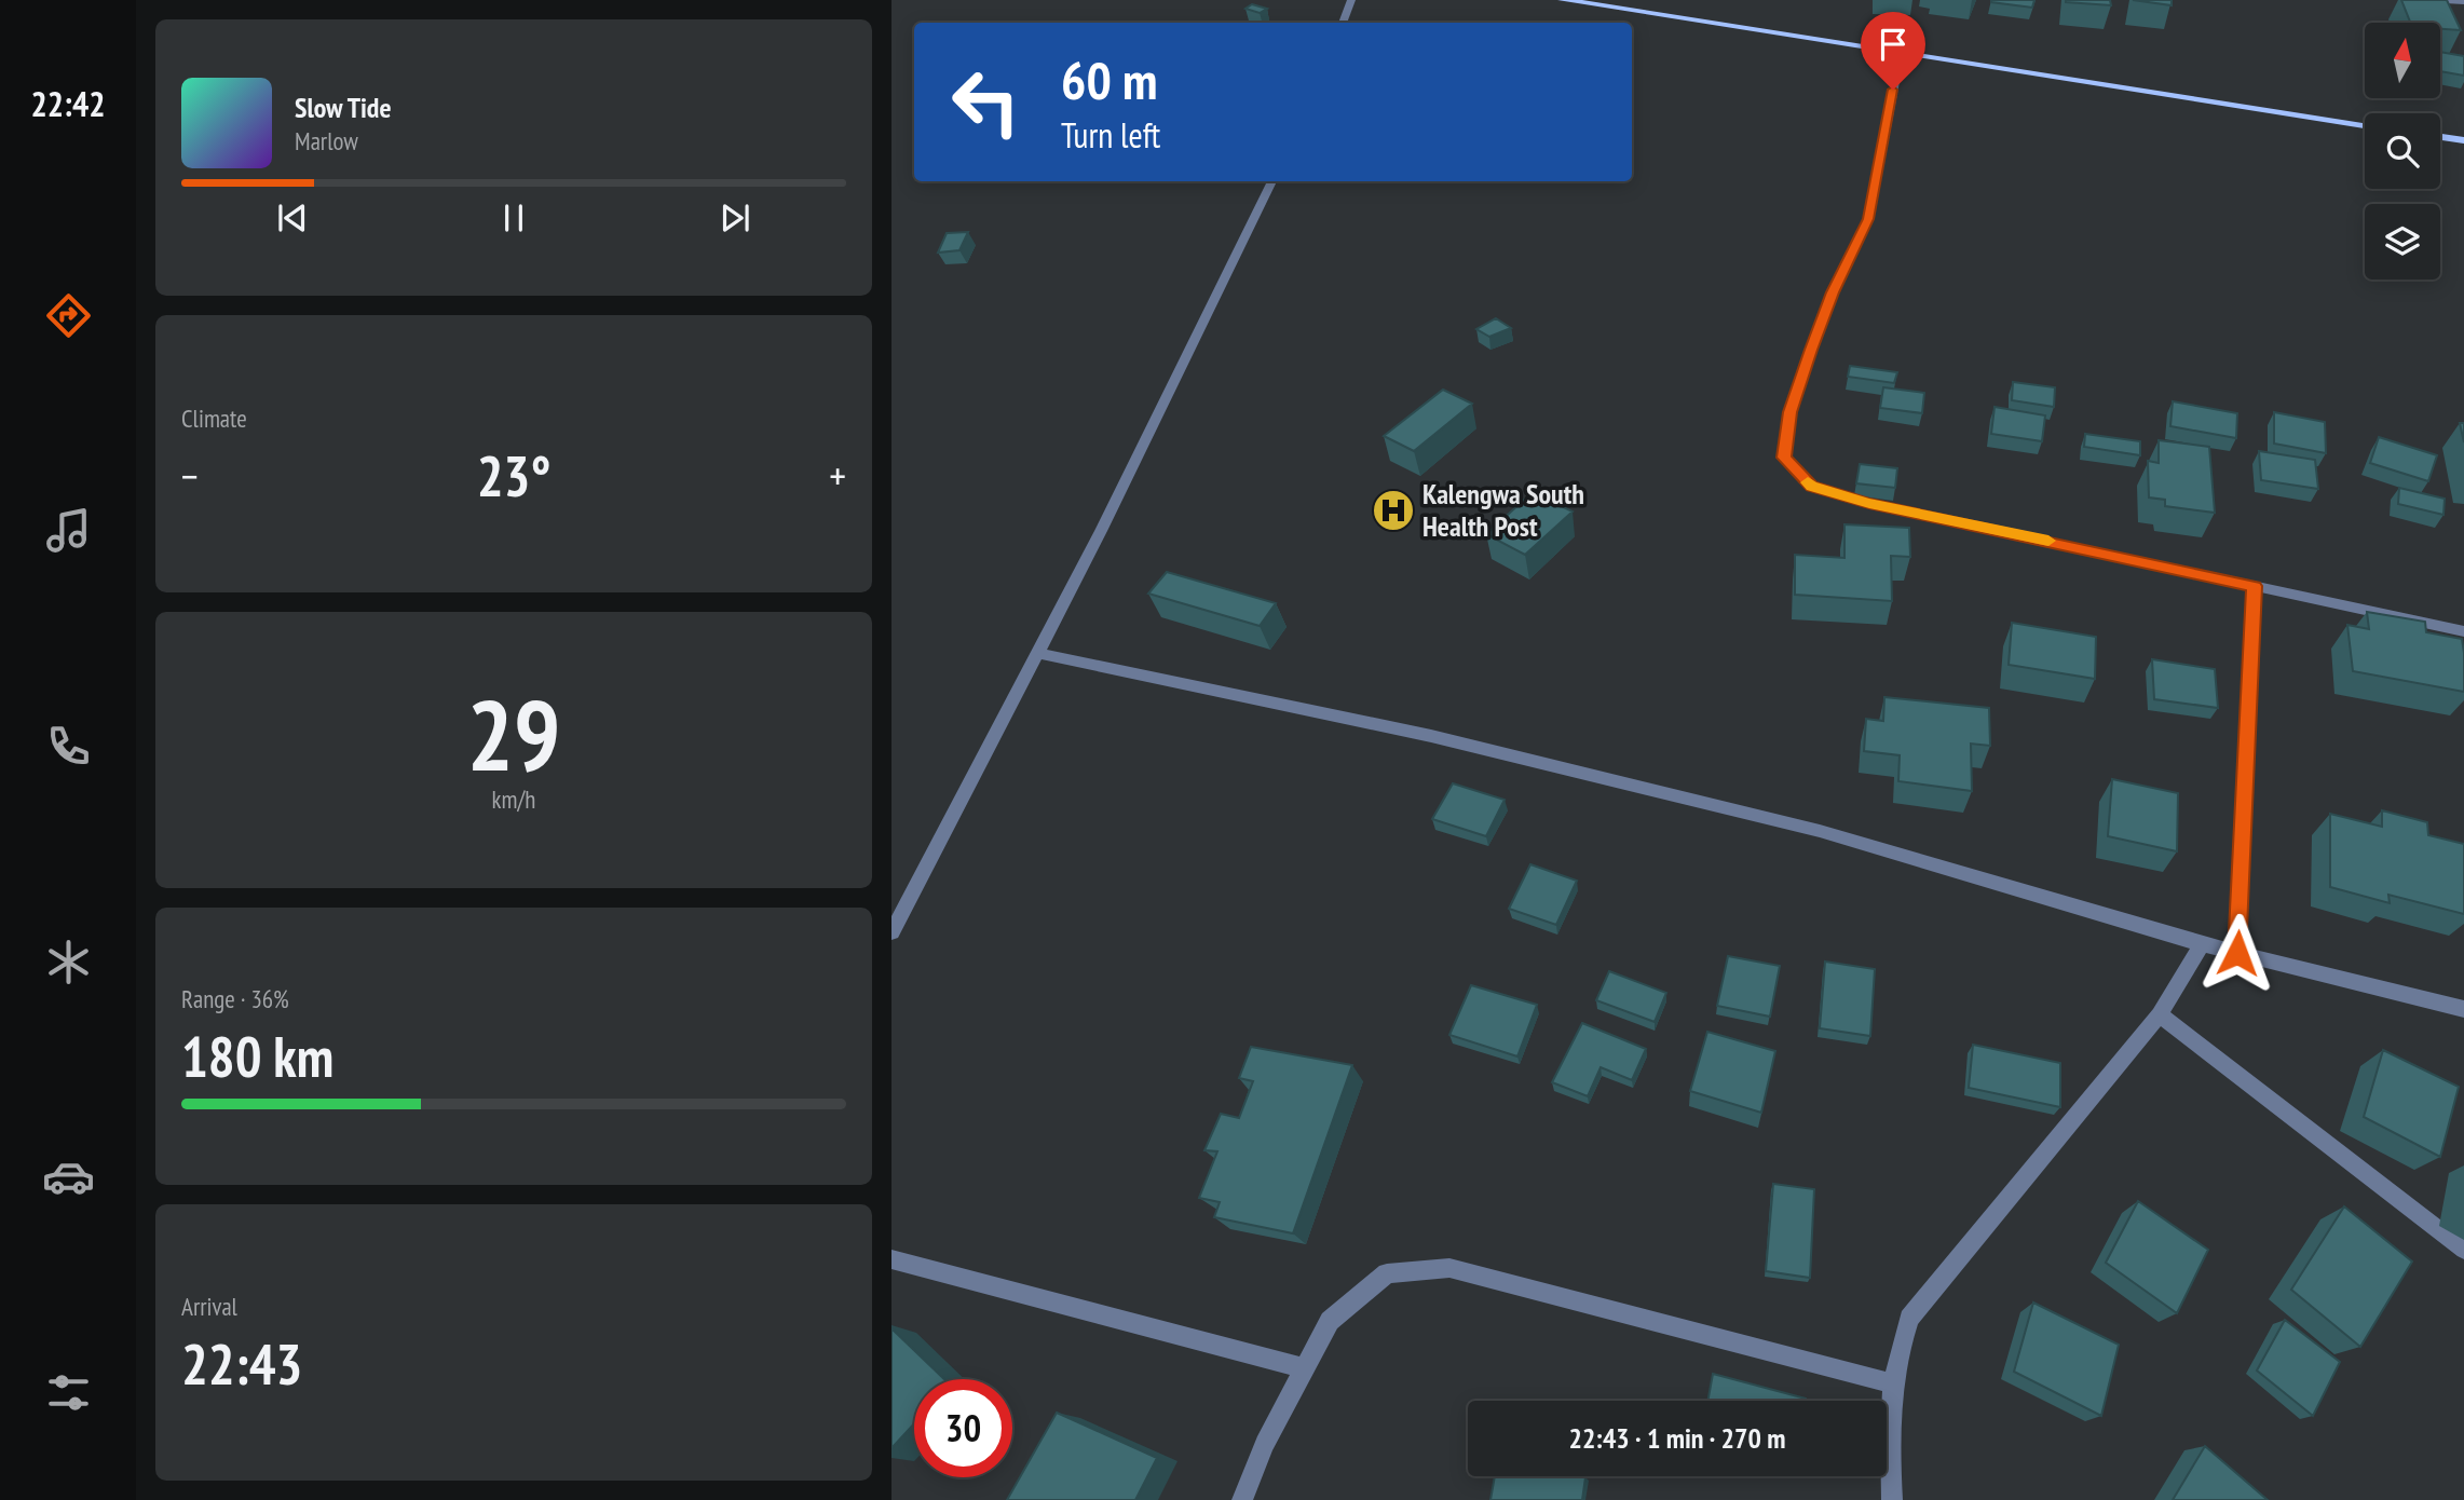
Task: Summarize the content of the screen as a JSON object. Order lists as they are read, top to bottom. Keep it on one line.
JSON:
{"places":{"hospital":["Kalengwa South Health Post"]},"north":"top","page":{"tabs":"22:42","turn":["60 m","Turn left"],"song":["Slow Tide","Marlow"],"tile":["Climate",["29","km/h"],["Range · 36%","180 km"],["Arrival","22:43"]],"heat":["−","23°","+"],"limit":"30","trip":"22:43 · 1 min · 270 m"}}
